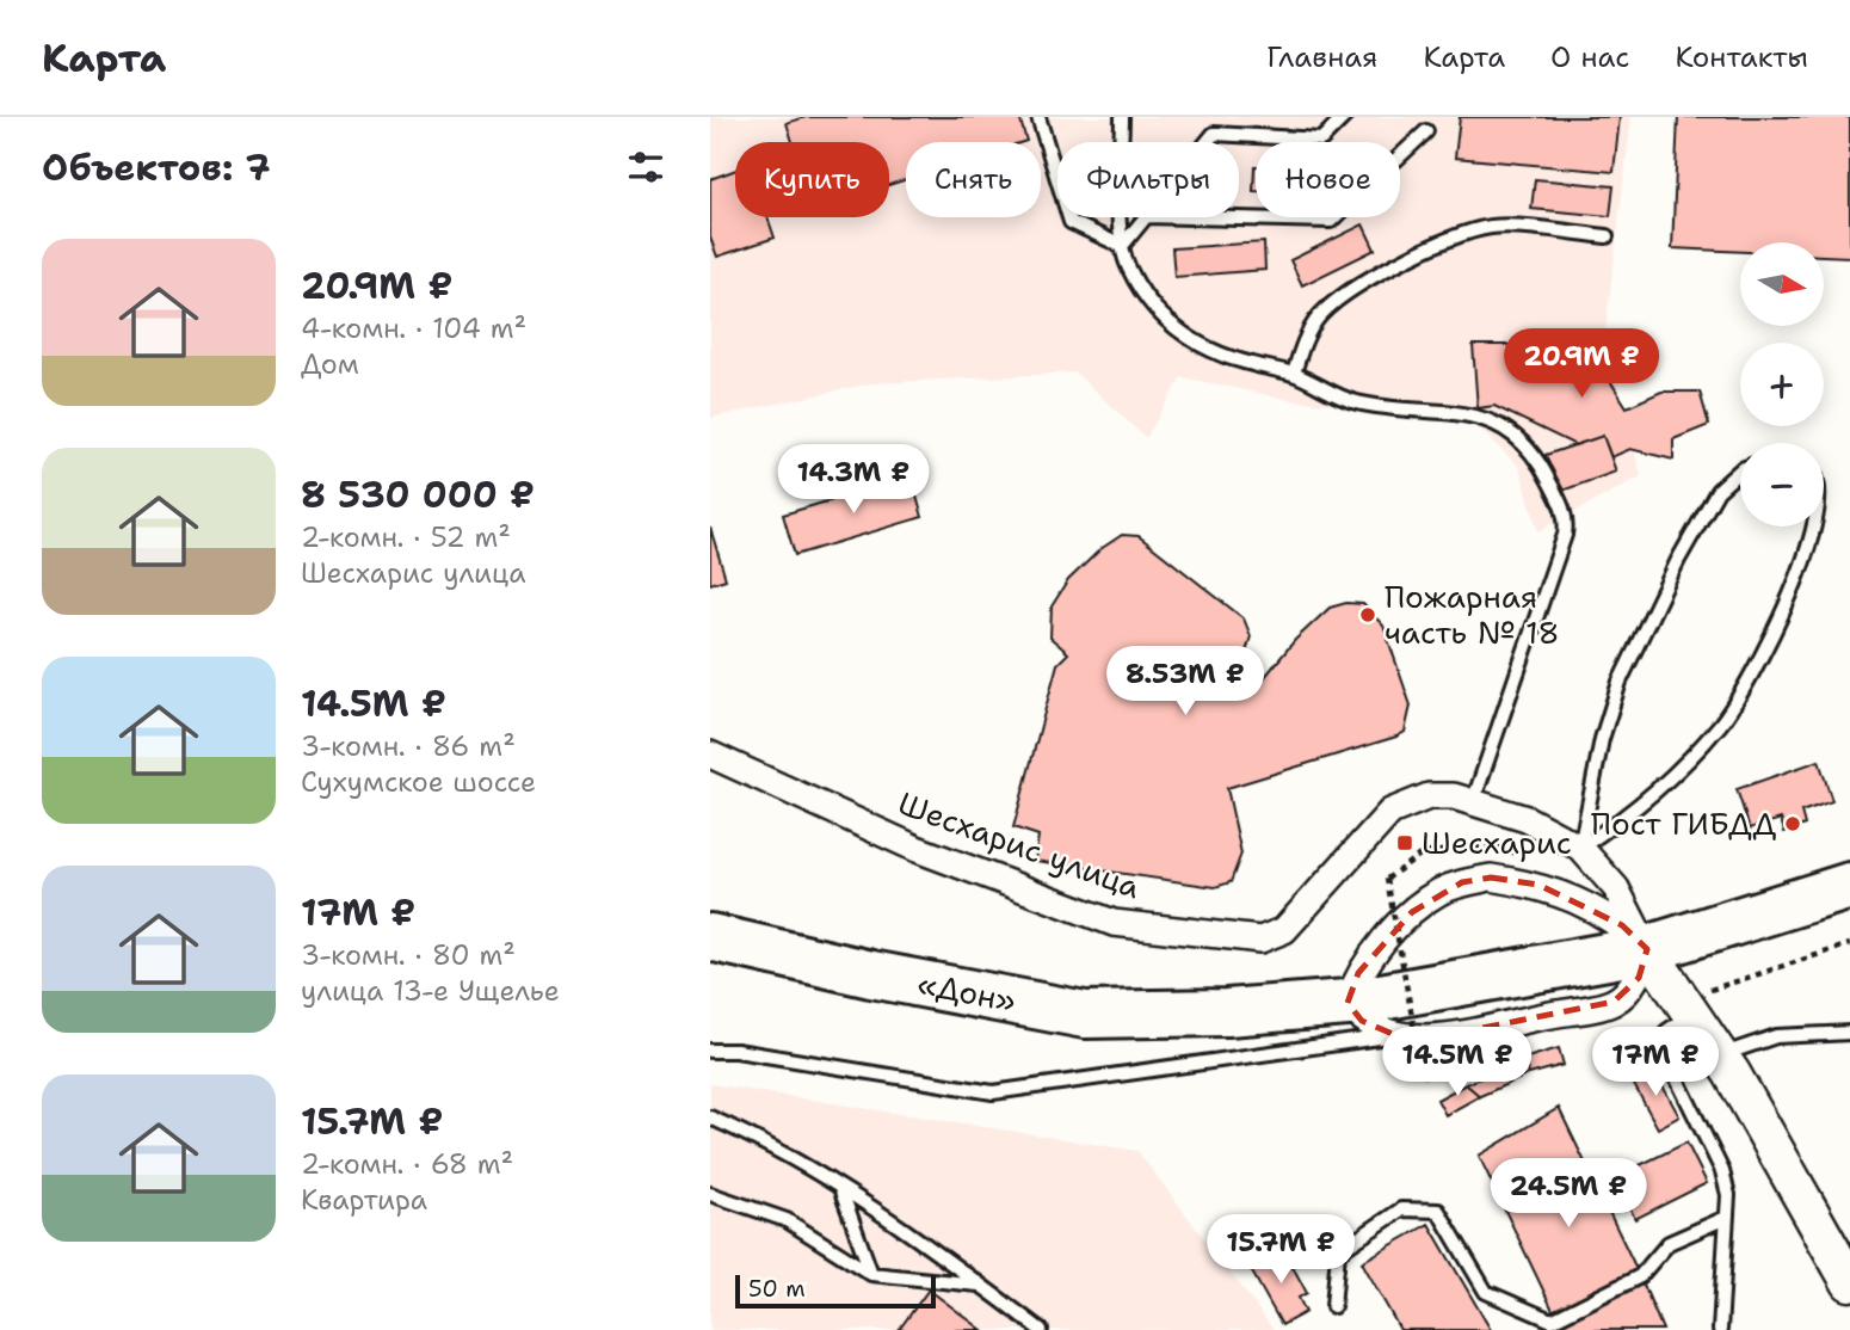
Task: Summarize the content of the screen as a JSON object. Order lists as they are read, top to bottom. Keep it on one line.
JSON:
{"streets":{"highway":["«Дон»"],"street":["Шесхарис улица"]},"crossings":[["Шесхарис улица","«Дон»"]],"places":{"other":["Пожарная часть № 18","Пост ГИБДД"],"transit":["Шесхарис"]},"scale_bar":"50 m","north":"right","page":{"header":"Карта","nav":["Главная","Карта","О нас","Контакты"],"heading":"Объектов: 7","chip":["Купить","Снять","Фильтры","Новое"],"list":[{"name":"20.9M ₽","note":"4-комн. · 104 m² · Дом"},{"name":"8 530 000 ₽","note":"2-комн. · 52 m² · Шесхарис улица"},{"name":"14.5M ₽","note":"3-комн. · 86 m² · Сухумское шоссе"},{"name":"17M ₽","note":"3-комн. · 80 m² · улица 13-е Ущелье"},{"name":"15.7M ₽","note":"2-комн. · 68 m² · Квартира"}],"map_buttons":["+","−"],"price":["20.9M ₽","14.3M ₽","8.53M ₽","14.5M ₽","17M ₽","24.5M ₽","15.7M ₽"],"scale":"50 m"}}
